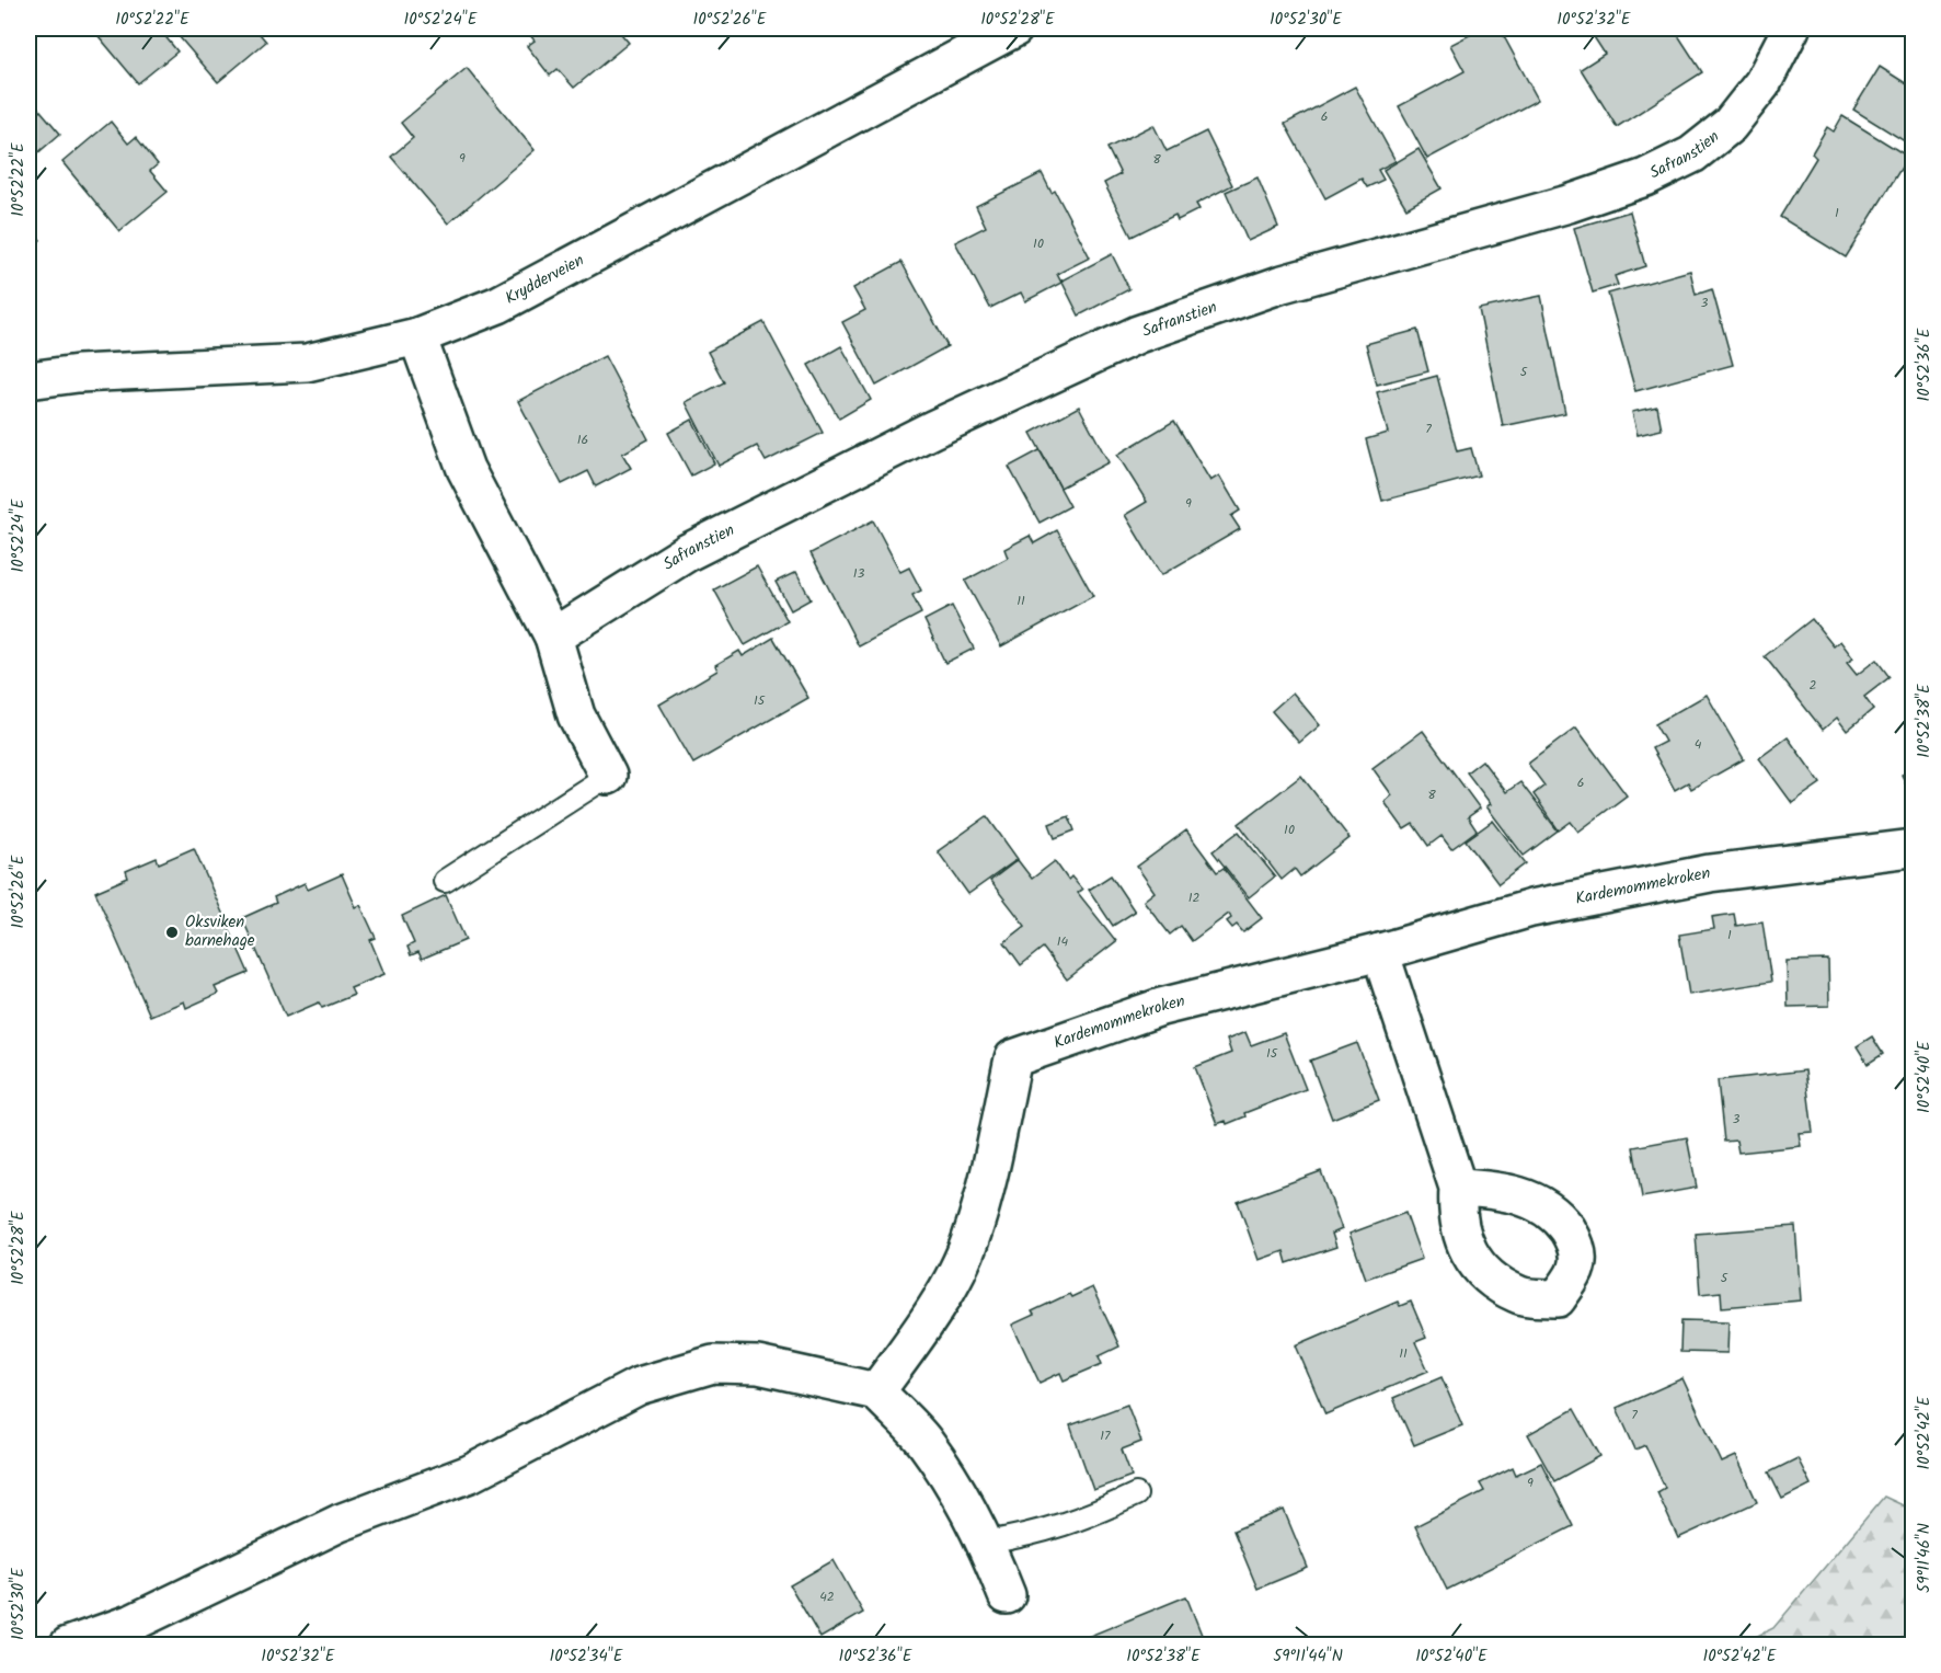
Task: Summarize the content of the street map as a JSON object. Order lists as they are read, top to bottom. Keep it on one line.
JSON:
{"streets":{"street":["Safranstien","Krydderveien","Kardemommekroken"]},"places":["Oksviken barnehage"],"house_numbers":["6","9","8","1","10","3","5","7","16","9","13","11","2","15","4","6","8","10","12","1","14","15","3","5","11","7","17","9","42"],"coordinates":["10°52'22\"E","10°52'24\"E","10°52'26\"E","10°52'28\"E","10°52'30\"E","10°52'32\"E","10°52'36\"E","10°52'38\"E","10°52'40\"E","10°52'42\"E","59°11'46\"N","10°52'34\"E","59°11'44\"N"]}
